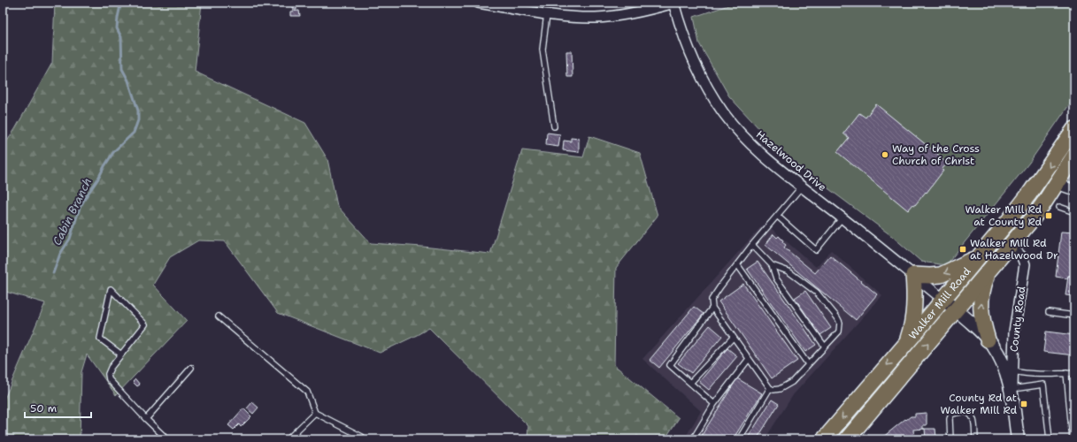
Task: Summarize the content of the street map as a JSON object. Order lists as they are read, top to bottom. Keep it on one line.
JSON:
{"streets":{"main road":["Walker Mill Road"],"street":["Hazelwood Drive","County Road"]},"crossings":[["Hazelwood Drive","Walker Mill Road"],["Hazelwood Drive","County Road"],["Walker Mill Road","County Road"]],"water":["Cabin Branch"],"places":{"other":["Way of the Cross Church of Christ"],"transit":["Walker Mill Rd at County Rd","Walker Mill Rd at Hazelwood Dr","County Rd at Walker Mill Rd"]},"scale_bar":"50 m"}
